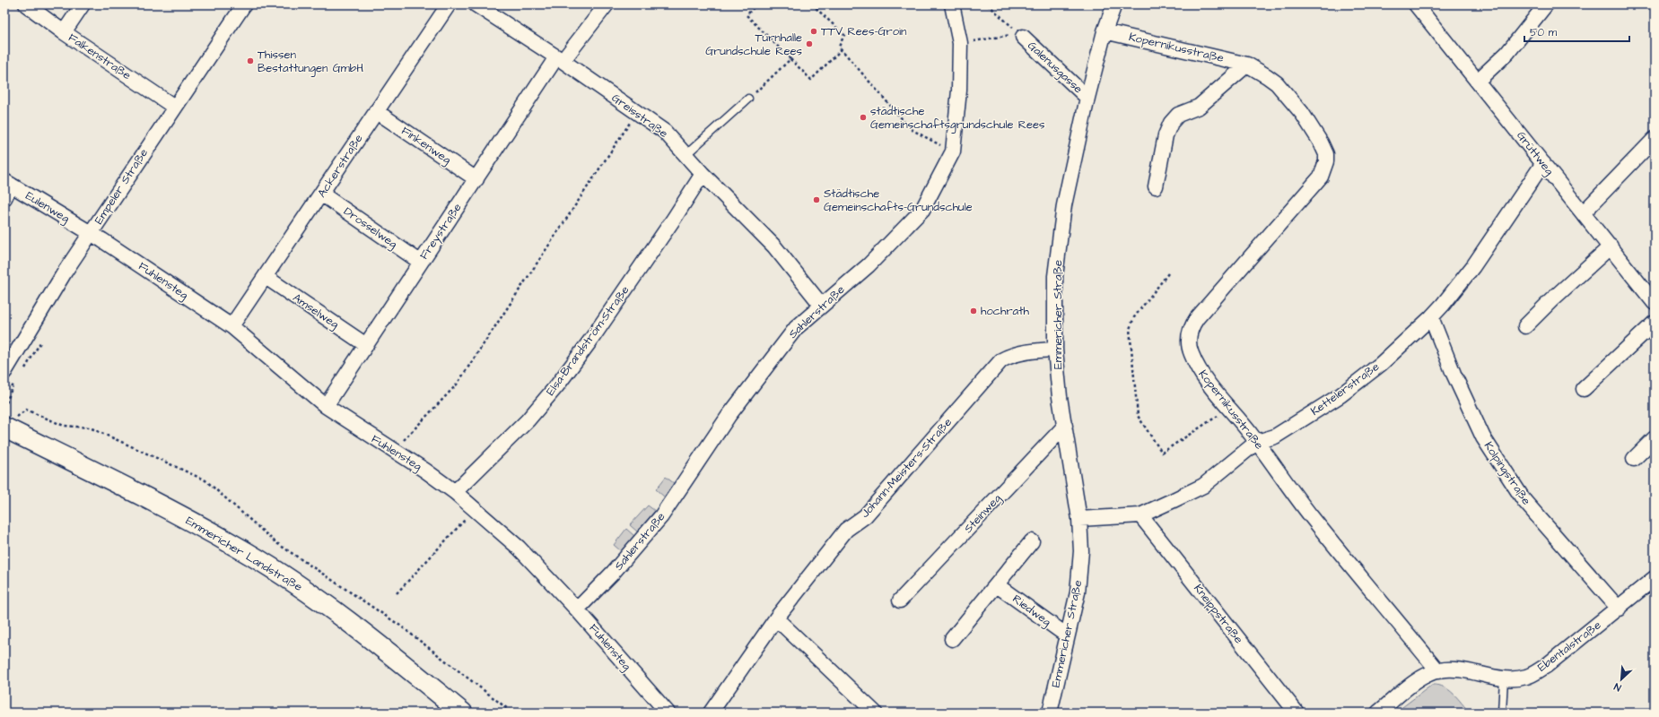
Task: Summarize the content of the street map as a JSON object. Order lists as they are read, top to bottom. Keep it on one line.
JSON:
{"streets":{"main road":["Emmericher Landstraße"],"street":["Kopernikusstraße","Falkenstraße","Galenusgasse","Greisstraße","Finkenweg","Grüttweg","Ackerstraße","Empeler Straße","Eulenweg","Drosselweg","Freystraße","Fuhlensteg","Amselweg","Sahlerstraße","Emmericher Straße","Elsa-Brandström-Straße","Kettelerstraße","Johann-Meisters-Straße","Kolpingstraße","Steinweg","Riedweg","Kneippstraße","Ebentalstraße"]},"crossings":[["Kopernikusstraße","Emmericher Straße"],["Kopernikusstraße","Kettelerstraße"],["Kopernikusstraße","Ebentalstraße"],["Falkenstraße","Empeler Straße"],["Galenusgasse","Emmericher Straße"],["Greisstraße","Freystraße"],["Greisstraße","Sahlerstraße"],["Greisstraße","Elsa-Brandström-Straße"],["Finkenweg","Ackerstraße"],["Finkenweg","Freystraße"],["Grüttweg","Kettelerstraße"],["Ackerstraße","Drosselweg"],["Ackerstraße","Fuhlensteg"],["Ackerstraße","Amselweg"],["Empeler Straße","Eulenweg"],["Empeler Straße","Fuhlensteg"],["Eulenweg","Fuhlensteg"],["Drosselweg","Freystraße"],["Freystraße","Fuhlensteg"],["Freystraße","Amselweg"],["Fuhlensteg","Sahlerstraße"],["Fuhlensteg","Elsa-Brandström-Straße"],["Emmericher Straße","Kettelerstraße"],["Emmericher Straße","Johann-Meisters-Straße"],["Emmericher Straße","Steinweg"],["Emmericher Straße","Riedweg"],["Kettelerstraße","Kolpingstraße"],["Kettelerstraße","Kneippstraße"],["Kolpingstraße","Ebentalstraße"]],"places":["TTV Rees-Groin","Turnhalle Grundschule Rees","Thissen Bestattungen GmbH","städtische Gemeinschaftsgrundschule Rees","Städtische Gemeinschafts-Grundschule","hochrath"],"scale_bar":"50 m","north":"bottom left"}
